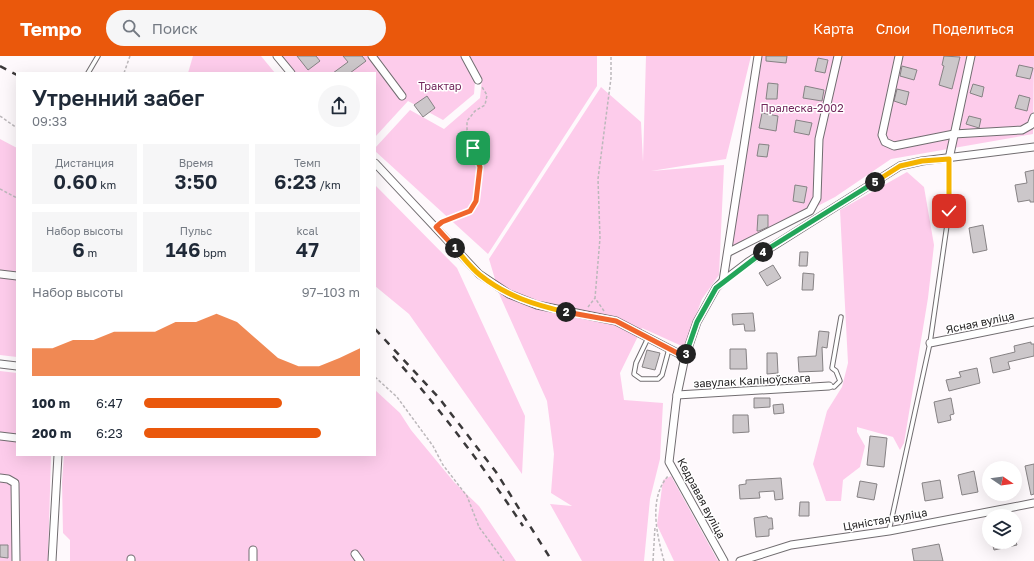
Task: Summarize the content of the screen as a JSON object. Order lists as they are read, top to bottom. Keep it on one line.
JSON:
{"streets":{"street":["Ясная вуліца","завулак Каліноўскага","Кедравая вуліца","Цяністая вуліца"]},"crossings":[["завулак Каліноўскага","Кедравая вуліца"]],"parks":["Трактар","Пралеска-2002"],"north":"right","page":{"header":"Tempo","search":"Поиск","nav":["Карта","Слои","Поделиться"],"heading":["Утренний забег","09:33"],"stats":[["Дистанция","0.60 km"],["Время","3:50"],["Темп","6:23 /km"],["Набор высоты","6 m"],["Пульс","146 bpm"],["kcal","47"]],"pins":["5","1","4","2","3"],"chart":["Набор высоты","97–103 m"],"list":[{"name":"100 m","note":"6:47"},{"name":"200 m","note":"6:23"}]}}
